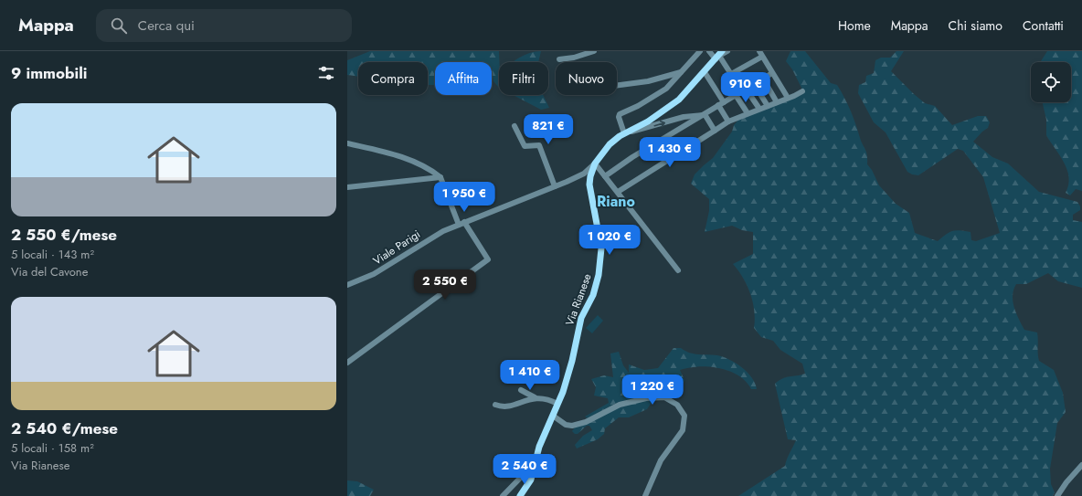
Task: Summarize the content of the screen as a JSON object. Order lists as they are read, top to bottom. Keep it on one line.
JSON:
{"streets":{"main road":["Via Rianese"],"street":["Viale Parigi"]},"crossings":[["Viale Parigi","Via Rianese"]],"districts":["Riano"],"page":{"header":"Mappa","search":"Cerca qui","nav":["Home","Mappa","Chi siamo","Contatti"],"heading":"9 immobili","chip":["Compra","Affitta","Filtri","Nuovo"],"price":["910 €","821 €","1 430 €","1 950 €","1 020 €","2 550 €","1 410 €","1 220 €","2 540 €"],"list":[{"name":"2 550 €/mese","note":"5 locali · 143 m² · Via del Cavone"},{"name":"2 540 €/mese","note":"5 locali · 158 m² · Via Rianese"}]}}
